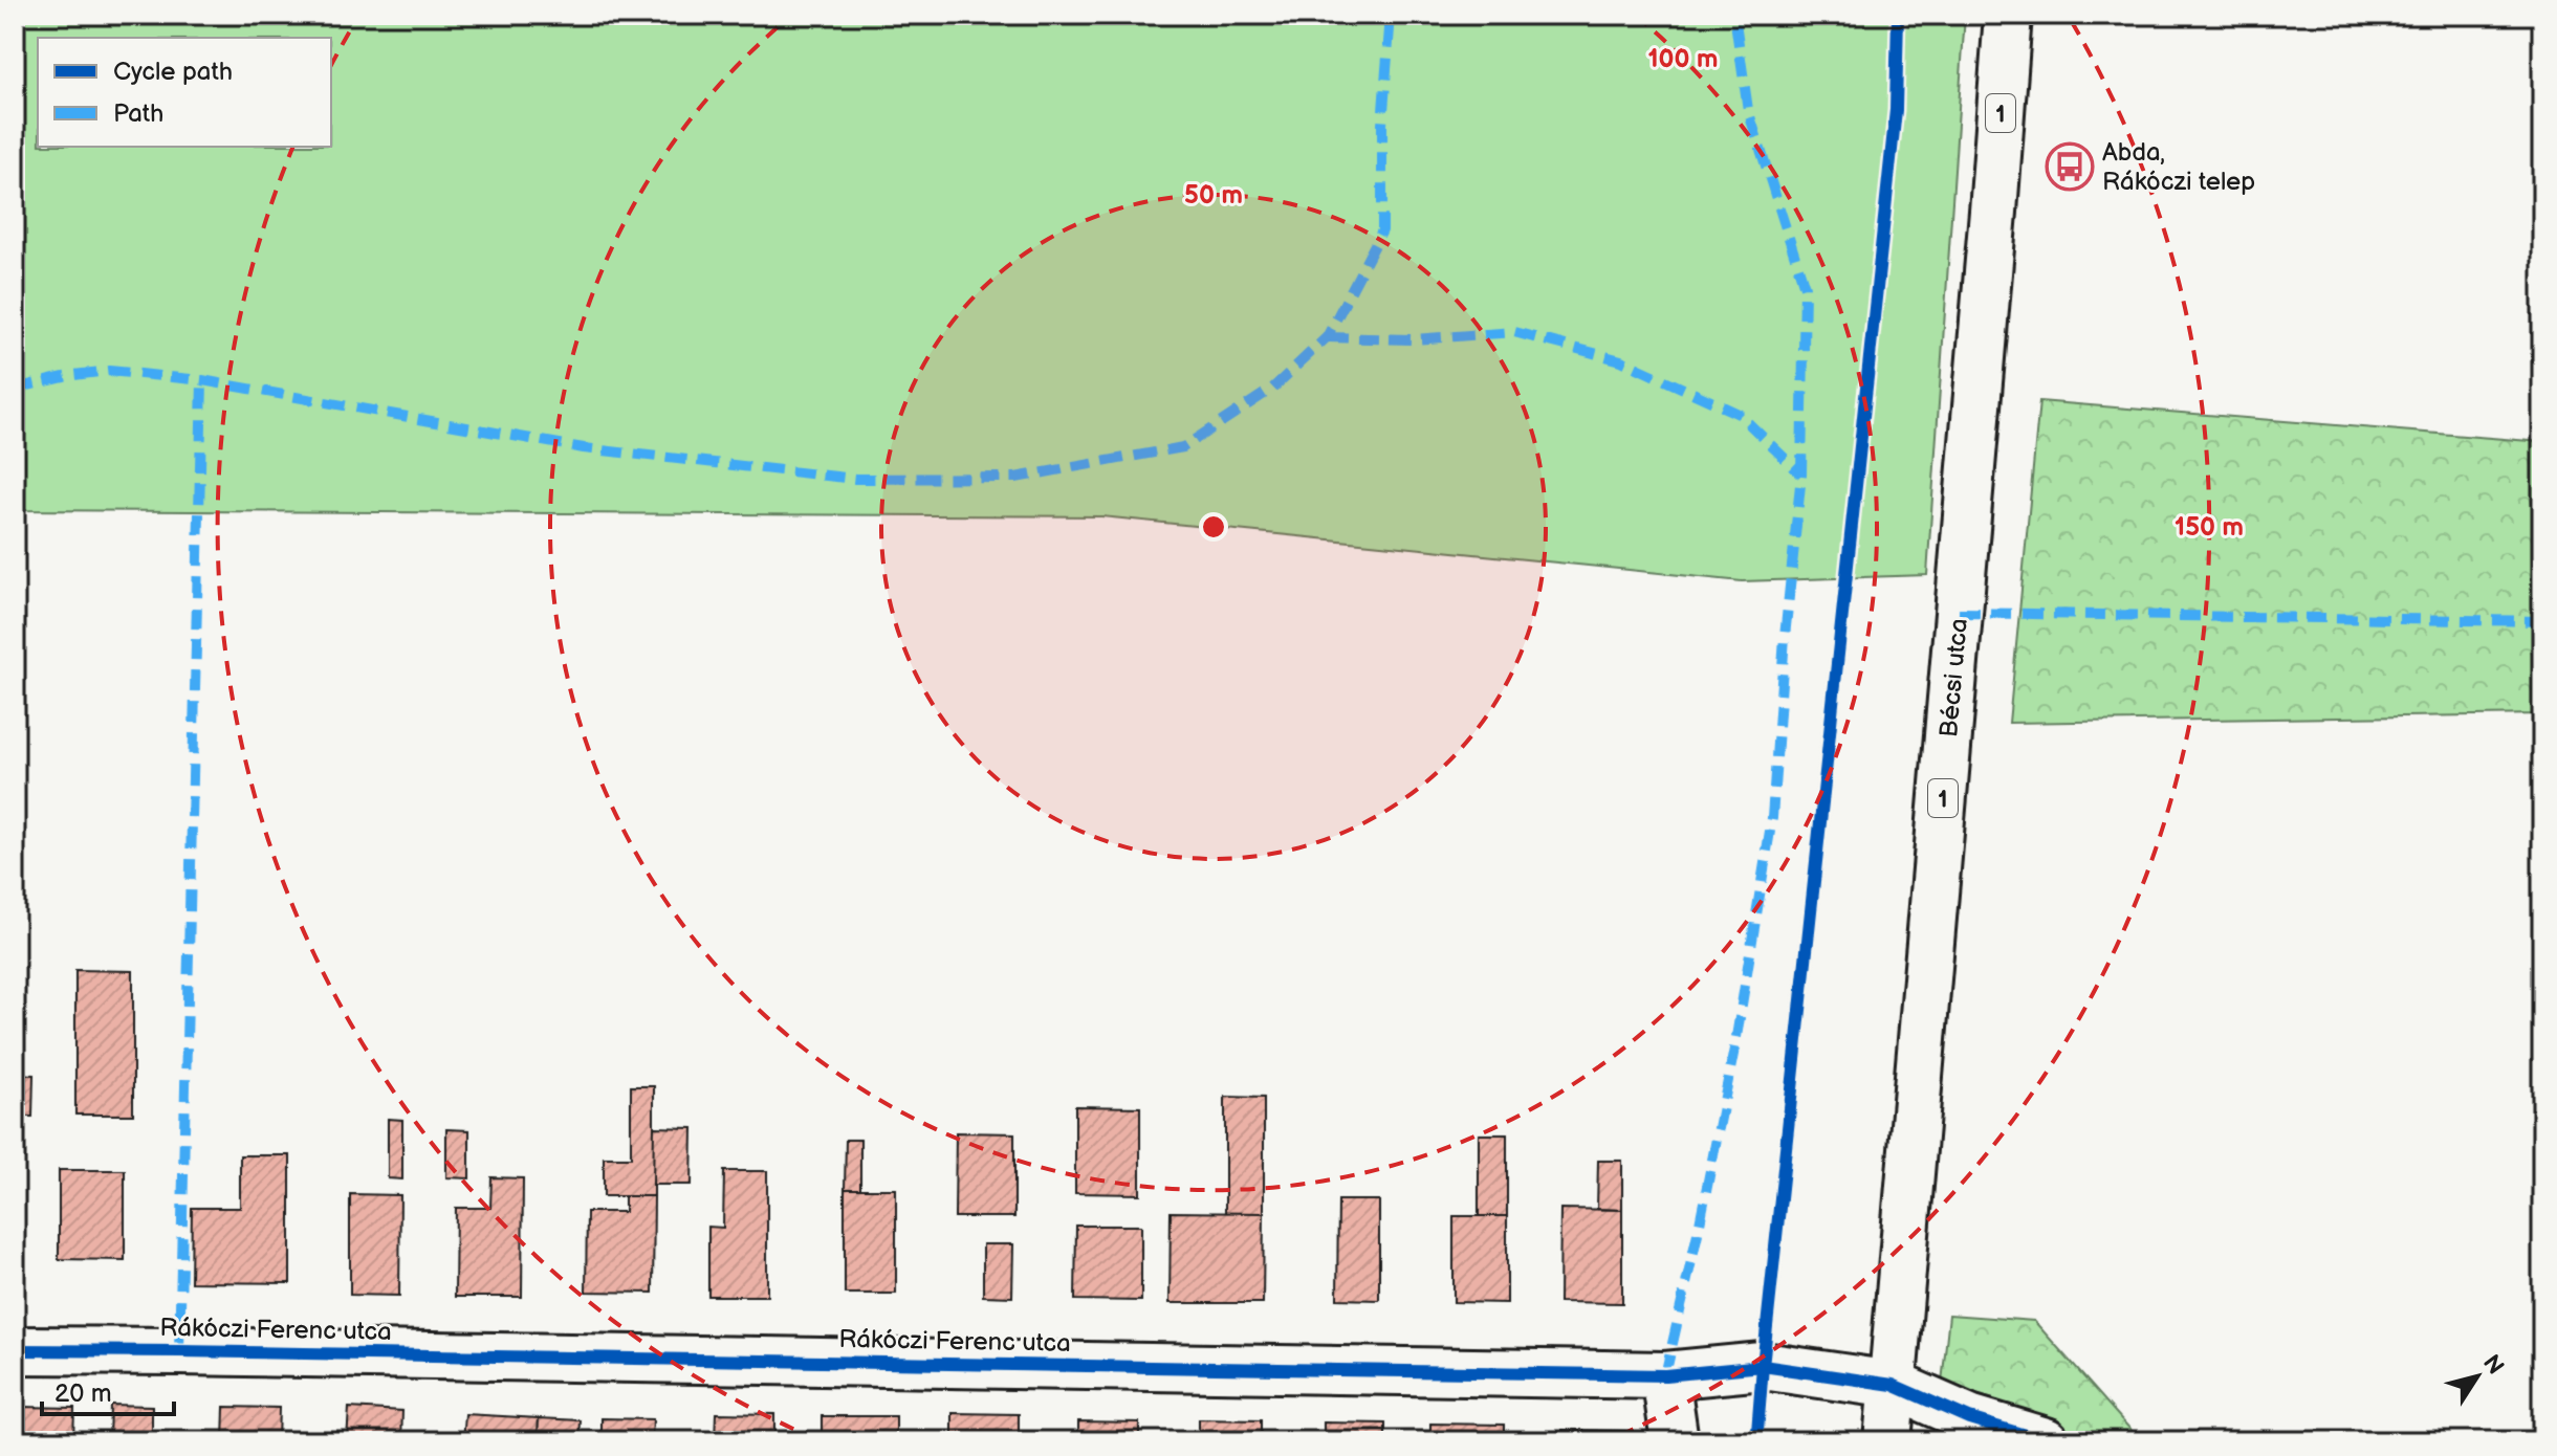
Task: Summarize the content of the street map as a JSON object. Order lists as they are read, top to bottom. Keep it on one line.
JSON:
{"streets":{"street":["1","Bécsi utca","Rákóczi Ferenc utca"]},"crossings":[["Bécsi utca","Rákóczi Ferenc utca"]],"places":{"bus stop":["Abda, Rákóczi telep"]},"legend":["Cycle path","Path"],"scale_bar":"20 m","north":"top right","rings":["100 m","50 m","150 m"]}
